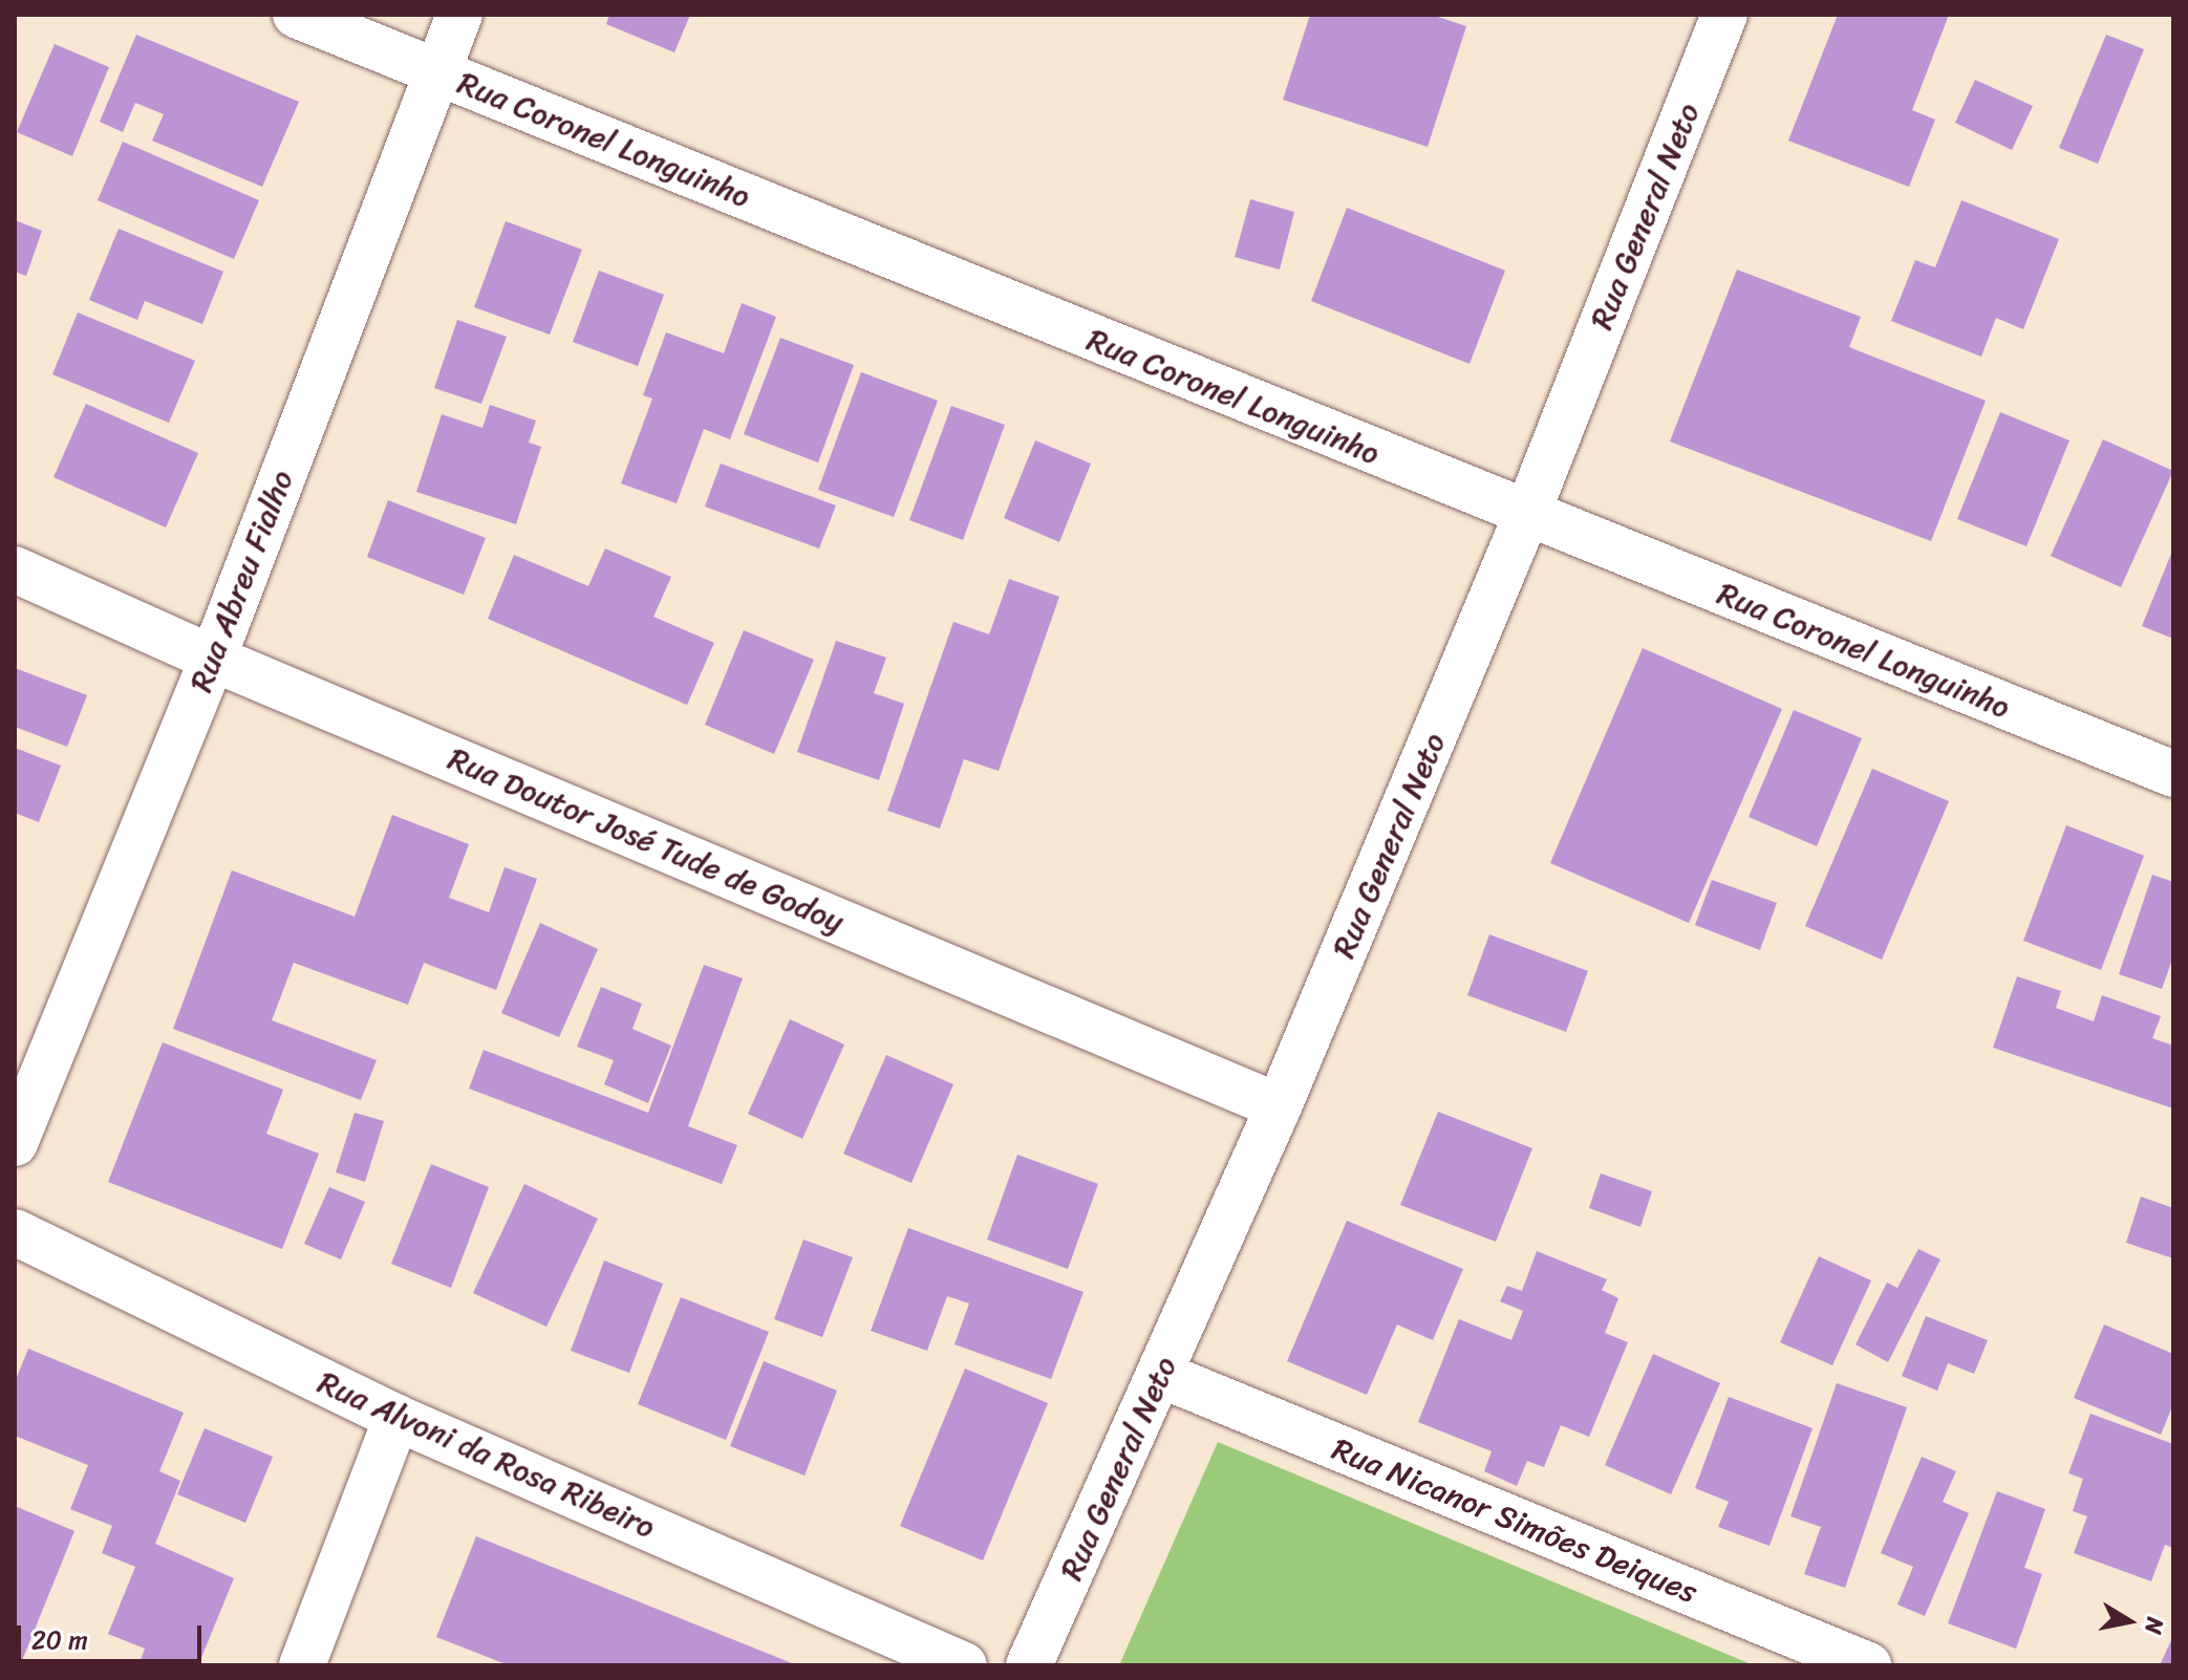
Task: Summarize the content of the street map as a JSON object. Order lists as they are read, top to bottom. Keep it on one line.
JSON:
{"streets":{"street":["Rua Coronel Longuinho","Rua General Neto","Rua Abreu Fialho","Rua Doutor José Tude de Godoy","Rua Alvoni da Rosa Ribeiro","Rua Nicanor Simões Deiques"]},"crossings":[["Rua Coronel Longuinho","Rua General Neto"],["Rua Coronel Longuinho","Rua Abreu Fialho"],["Rua General Neto","Rua Doutor José Tude de Godoy"],["Rua General Neto","Rua Nicanor Simões Deiques"],["Rua Abreu Fialho","Rua Doutor José Tude de Godoy"]],"scale_bar":"20 m","north":"right"}
